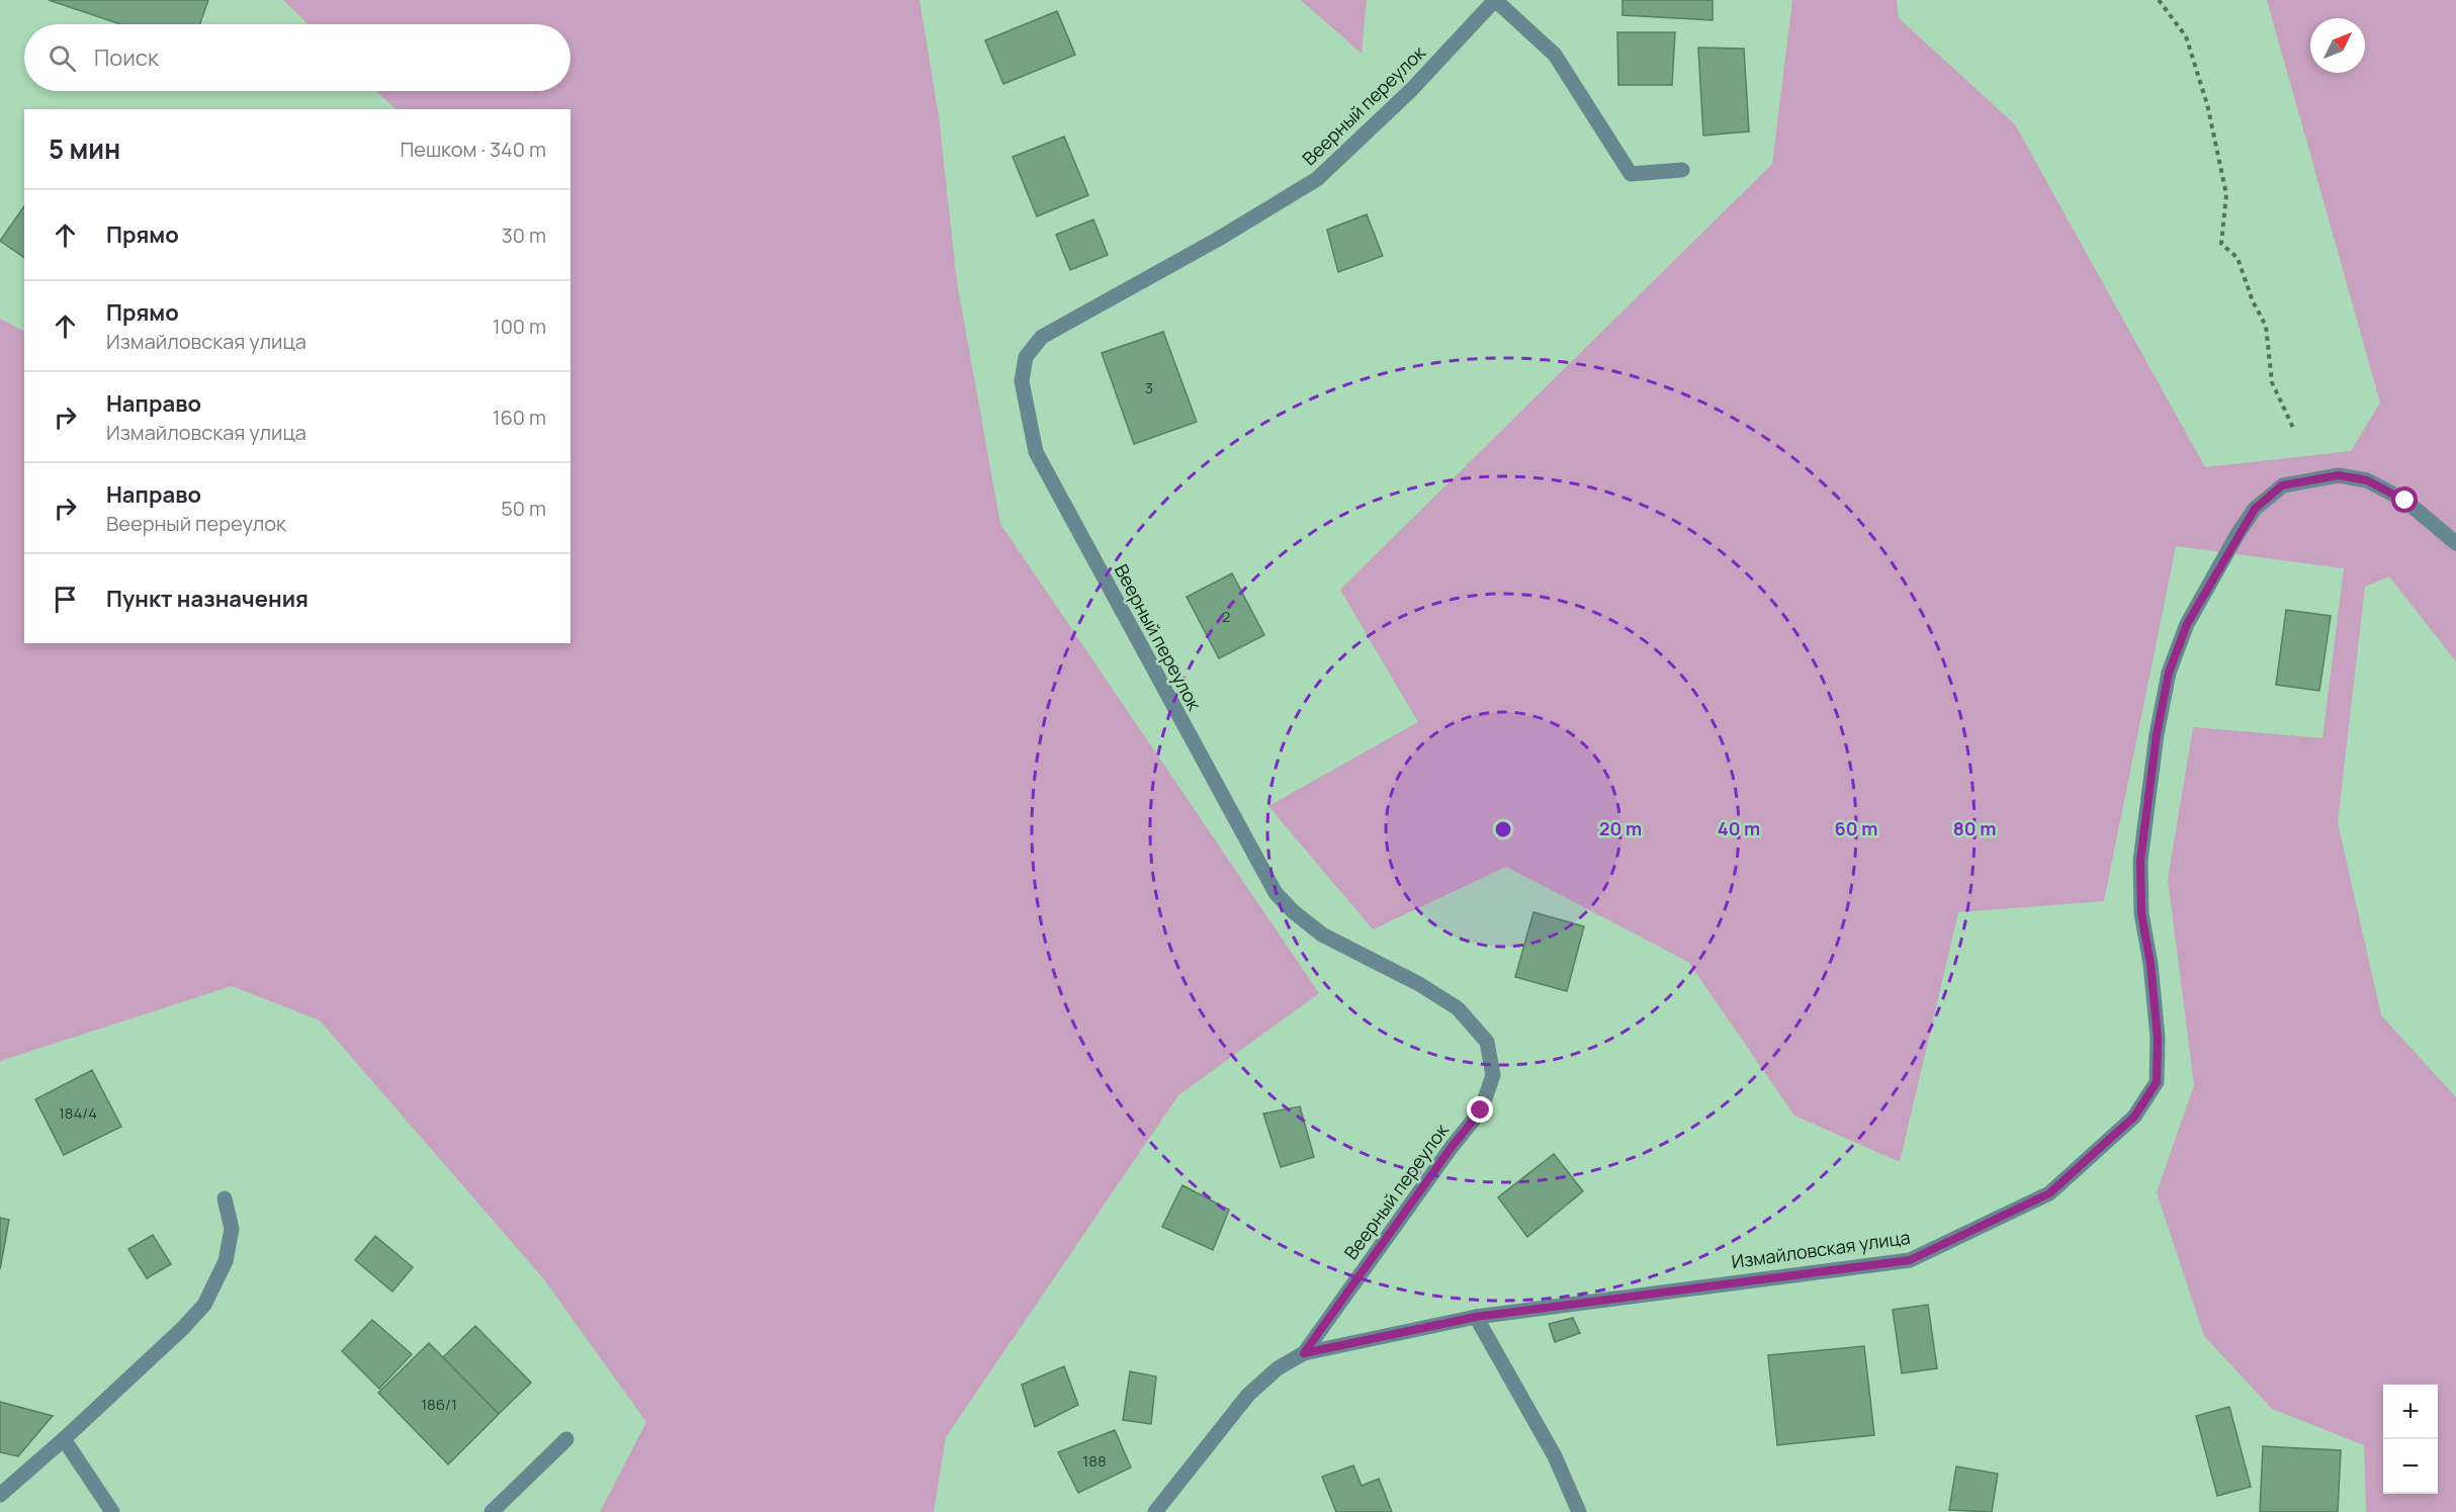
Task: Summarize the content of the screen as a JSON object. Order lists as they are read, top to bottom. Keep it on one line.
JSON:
{"streets":{"street":["Веерный переулок","Измайловская улица"]},"crossings":[["Веерный переулок","Измайловская улица"]],"house_numbers":["3","2","184/4","186/1","188"],"north":"top right","page":{"search":"Поиск","heading":["5 мин","Пешком · 340 m"],"list":[["Прямо","30 m"],["Прямо","Измайловская улица","100 m"],["Направо","Измайловская улица","160 m"],["Направо","Веерный переулок","50 m"],"Пункт назначения"],"map_buttons":["+","−"]},"rings":["20 m","40 m","60 m","80 m"]}
